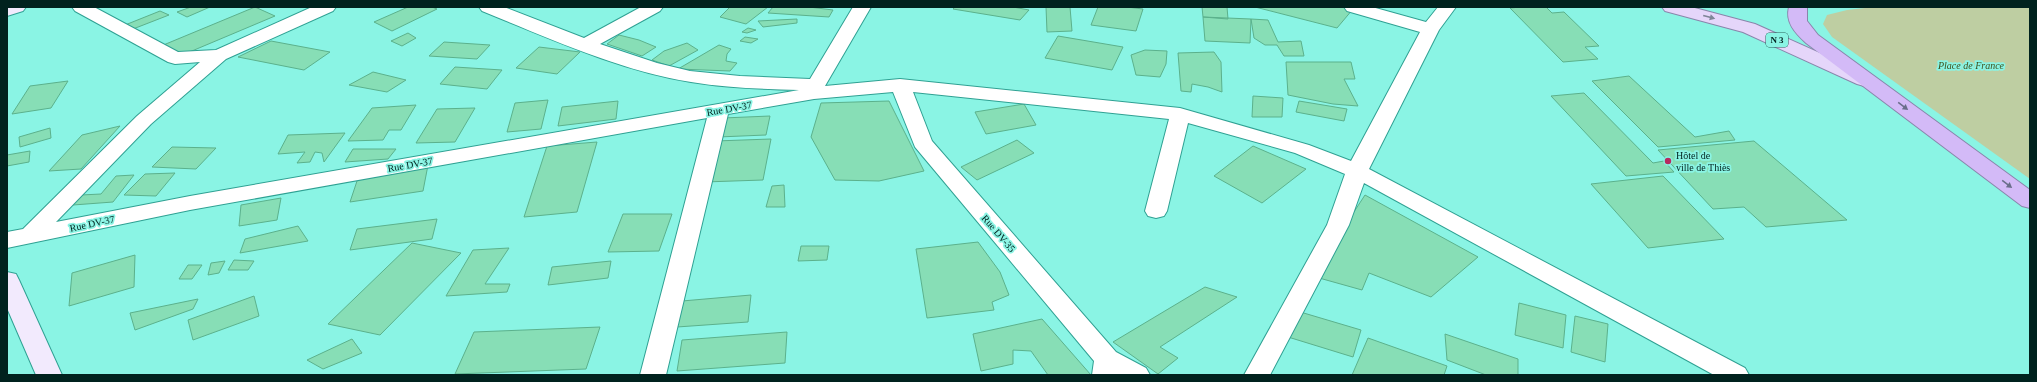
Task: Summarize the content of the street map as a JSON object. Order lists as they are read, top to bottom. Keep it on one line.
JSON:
{"streets":{"main road":["N 3"],"street":["Rue DV-37","Rue DV-35"]},"parks":["Place de France"],"places":["Hôtel de ville de Thiès"]}
